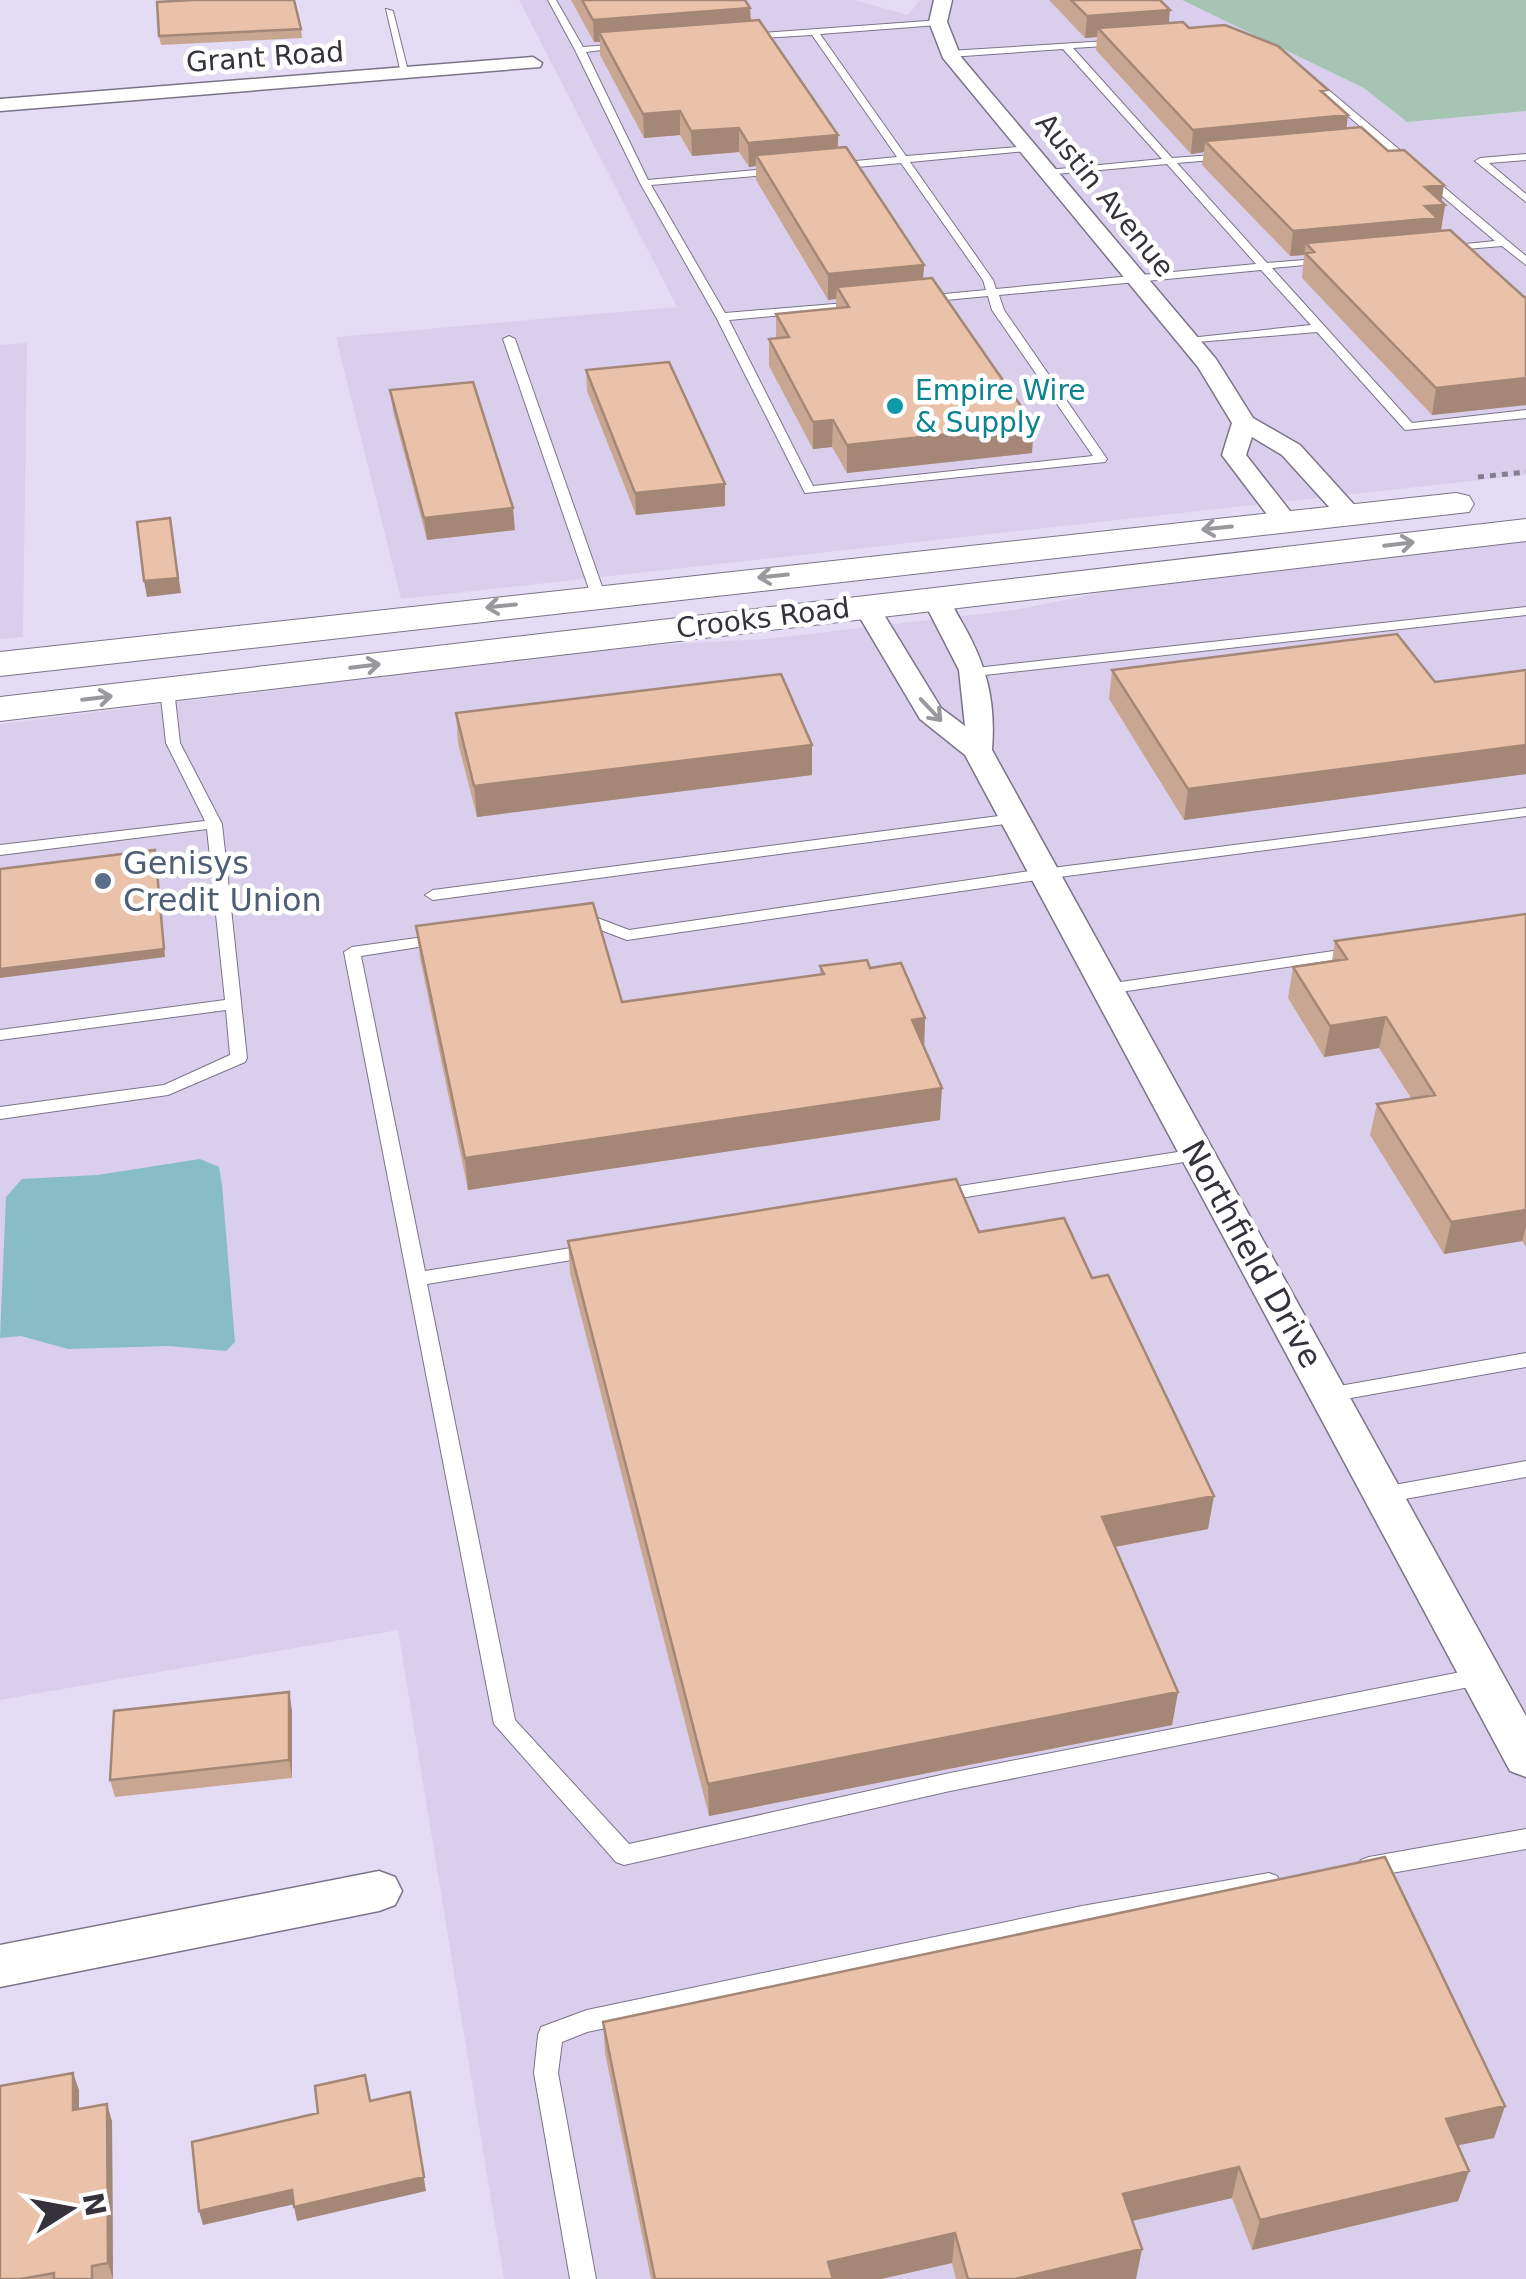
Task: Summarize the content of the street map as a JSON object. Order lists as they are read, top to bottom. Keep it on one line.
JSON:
{"streets":{"main road":["Crooks Road"],"street":["Grant Road","Austin Avenue","Northfield Drive"]},"crossings":[["Austin Avenue","Crooks Road"],["Crooks Road","Northfield Drive"]],"places":["Empire Wire & Supply","Genisys Credit Union"],"north":"right"}
